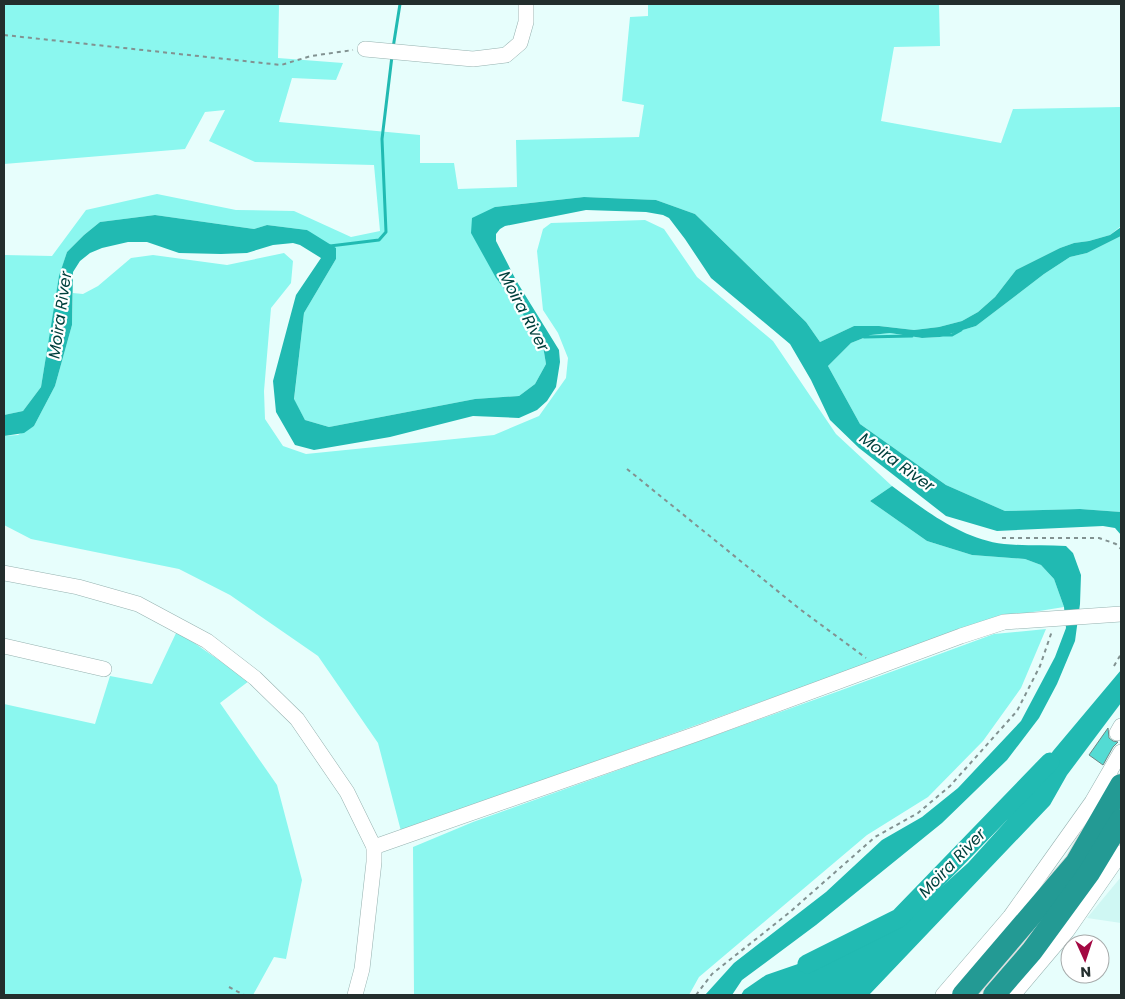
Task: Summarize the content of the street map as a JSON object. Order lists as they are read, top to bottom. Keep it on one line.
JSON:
{"water":["Moira River"],"north":"bottom"}
